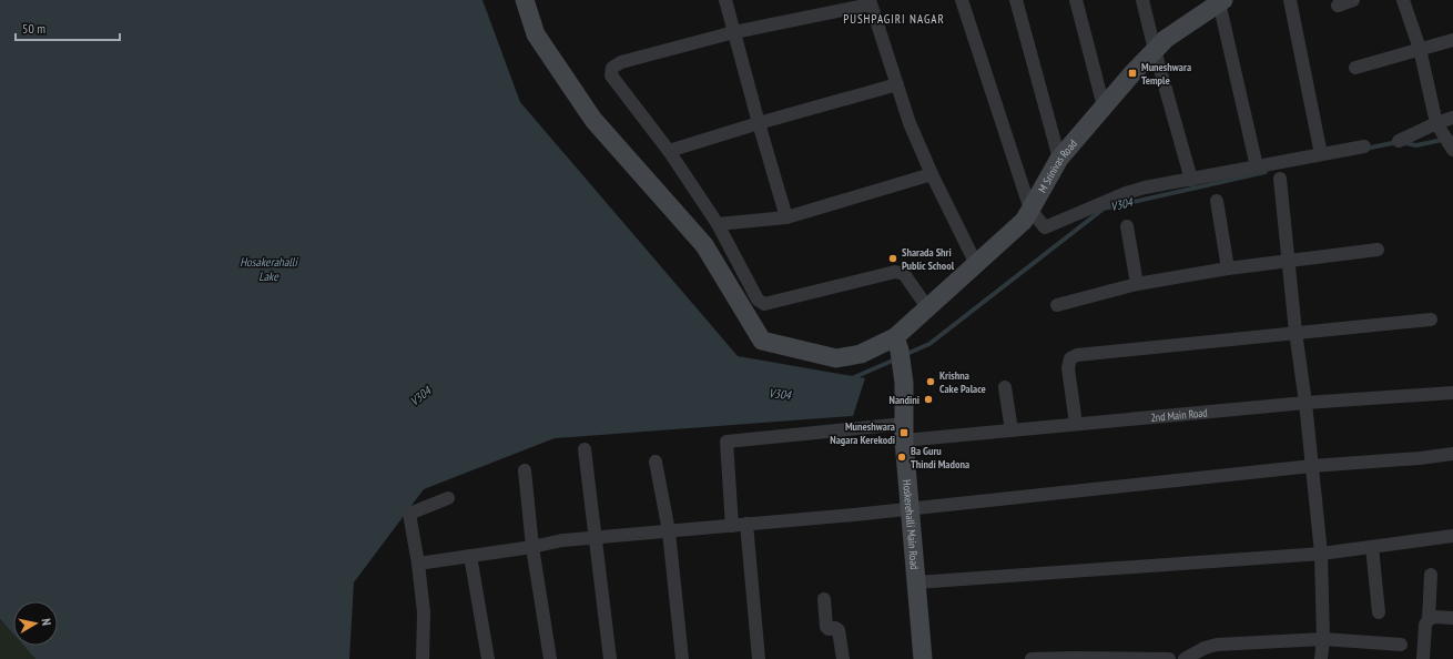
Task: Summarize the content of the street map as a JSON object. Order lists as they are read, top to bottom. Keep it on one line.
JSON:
{"streets":{"street":["M Srinivas Road","2nd Main Road","Hoskerehalli Main Road"]},"crossings":[["M Srinivas Road","Hoskerehalli Main Road"],["2nd Main Road","Hoskerehalli Main Road"]],"districts":["PUSHPAGIRI NAGAR"],"water":["V304","Hosakerahalli Lake"],"places":{"transit":["Muneshwara Temple","Muneshwara Nagara Kerekodi"],"other":["Sharada Shri Public School","Krishna Cake Palace","Nandini","Ba Guru Thindi Madona"]},"scale_bar":"50 m","north":"right"}
